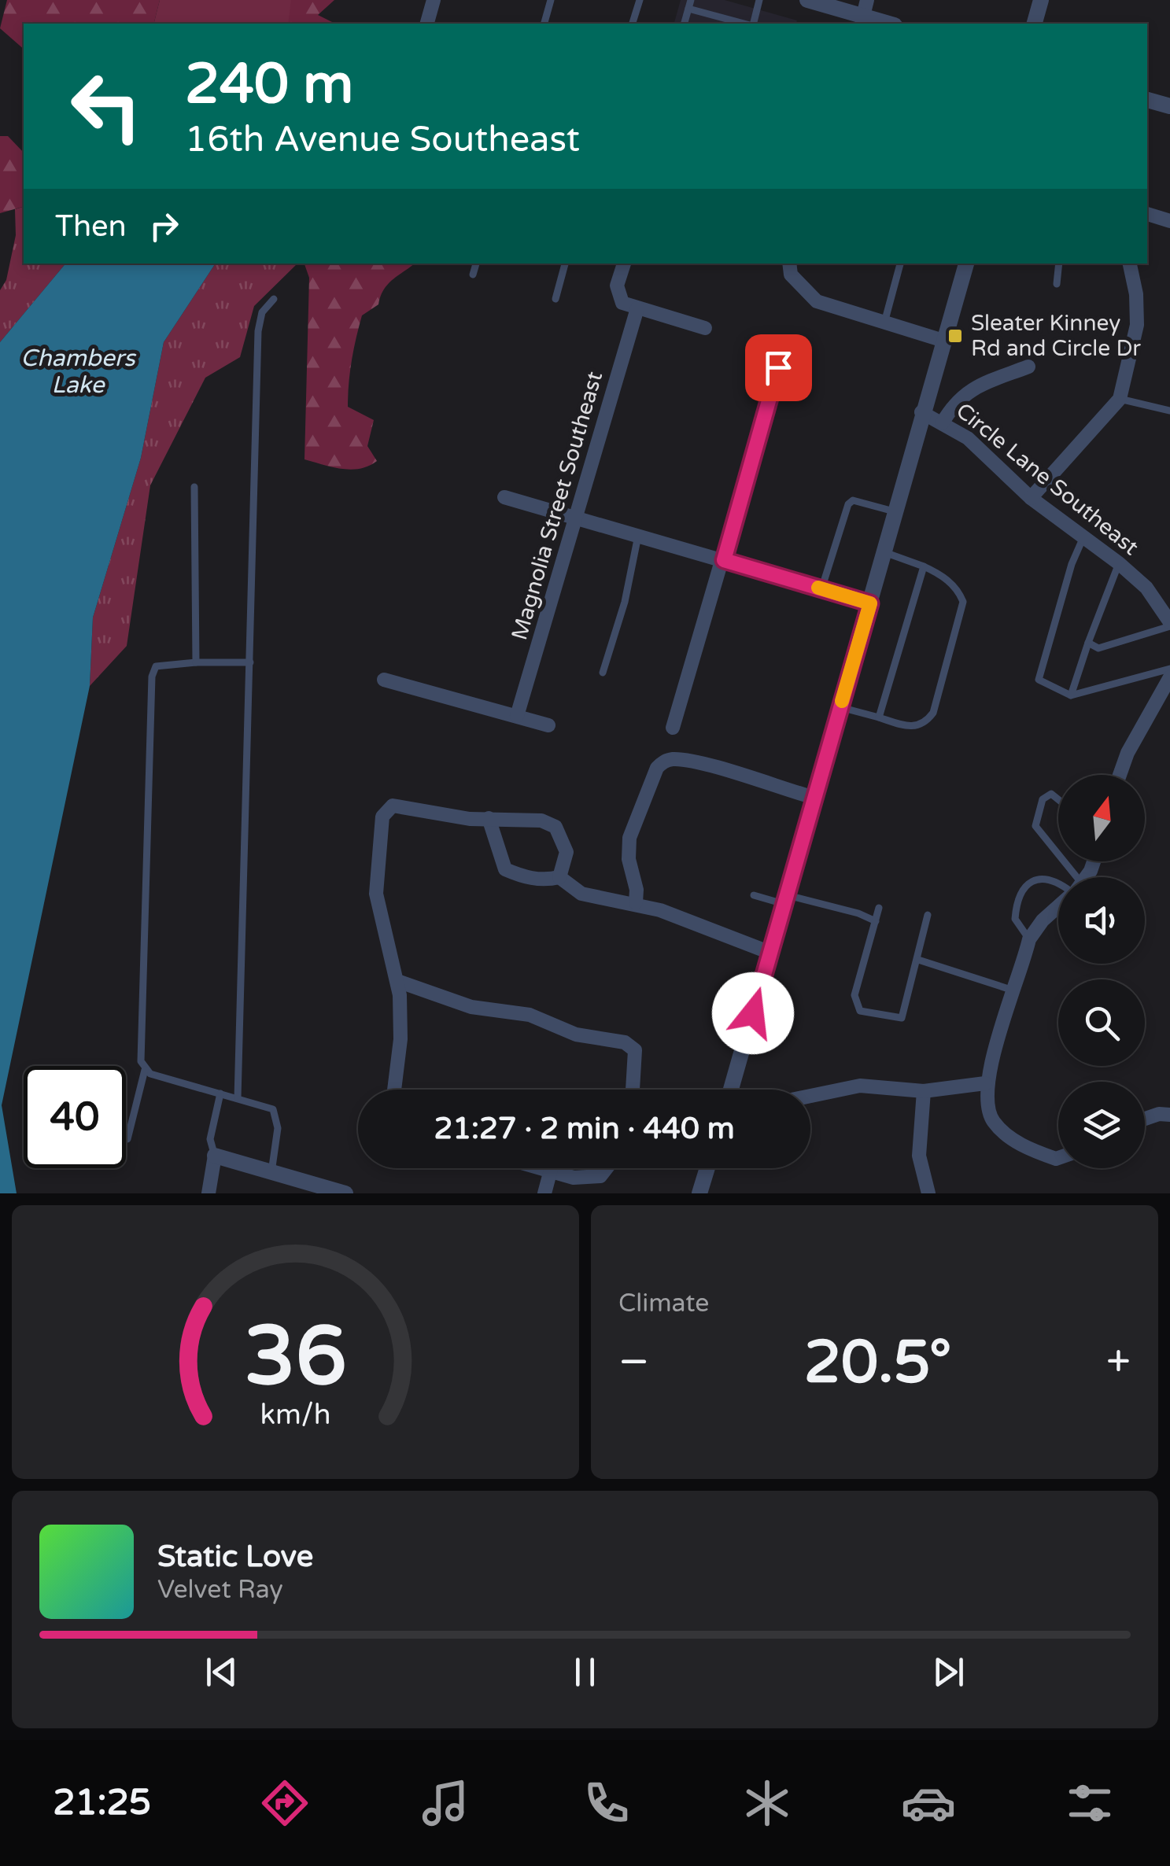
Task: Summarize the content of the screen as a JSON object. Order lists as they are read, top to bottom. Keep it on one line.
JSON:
{"streets":{"street":["Circle Lane Southeast","Magnolia Street Southeast"]},"water":["Chambers Lake"],"places":{"transit":["Sleater Kinney Rd and Circle Dr"]},"north":"top","page":{"turn":["240 m","16th Avenue Southeast"],"then":"Then","limit":"40","trip":"21:27 · 2 min · 440 m","tile":"Climate","heat":["−","20.5°","+"],"song":["Static Love","Velvet Ray"],"tabs":"21:25","gauge":["36","km/h"]}}
